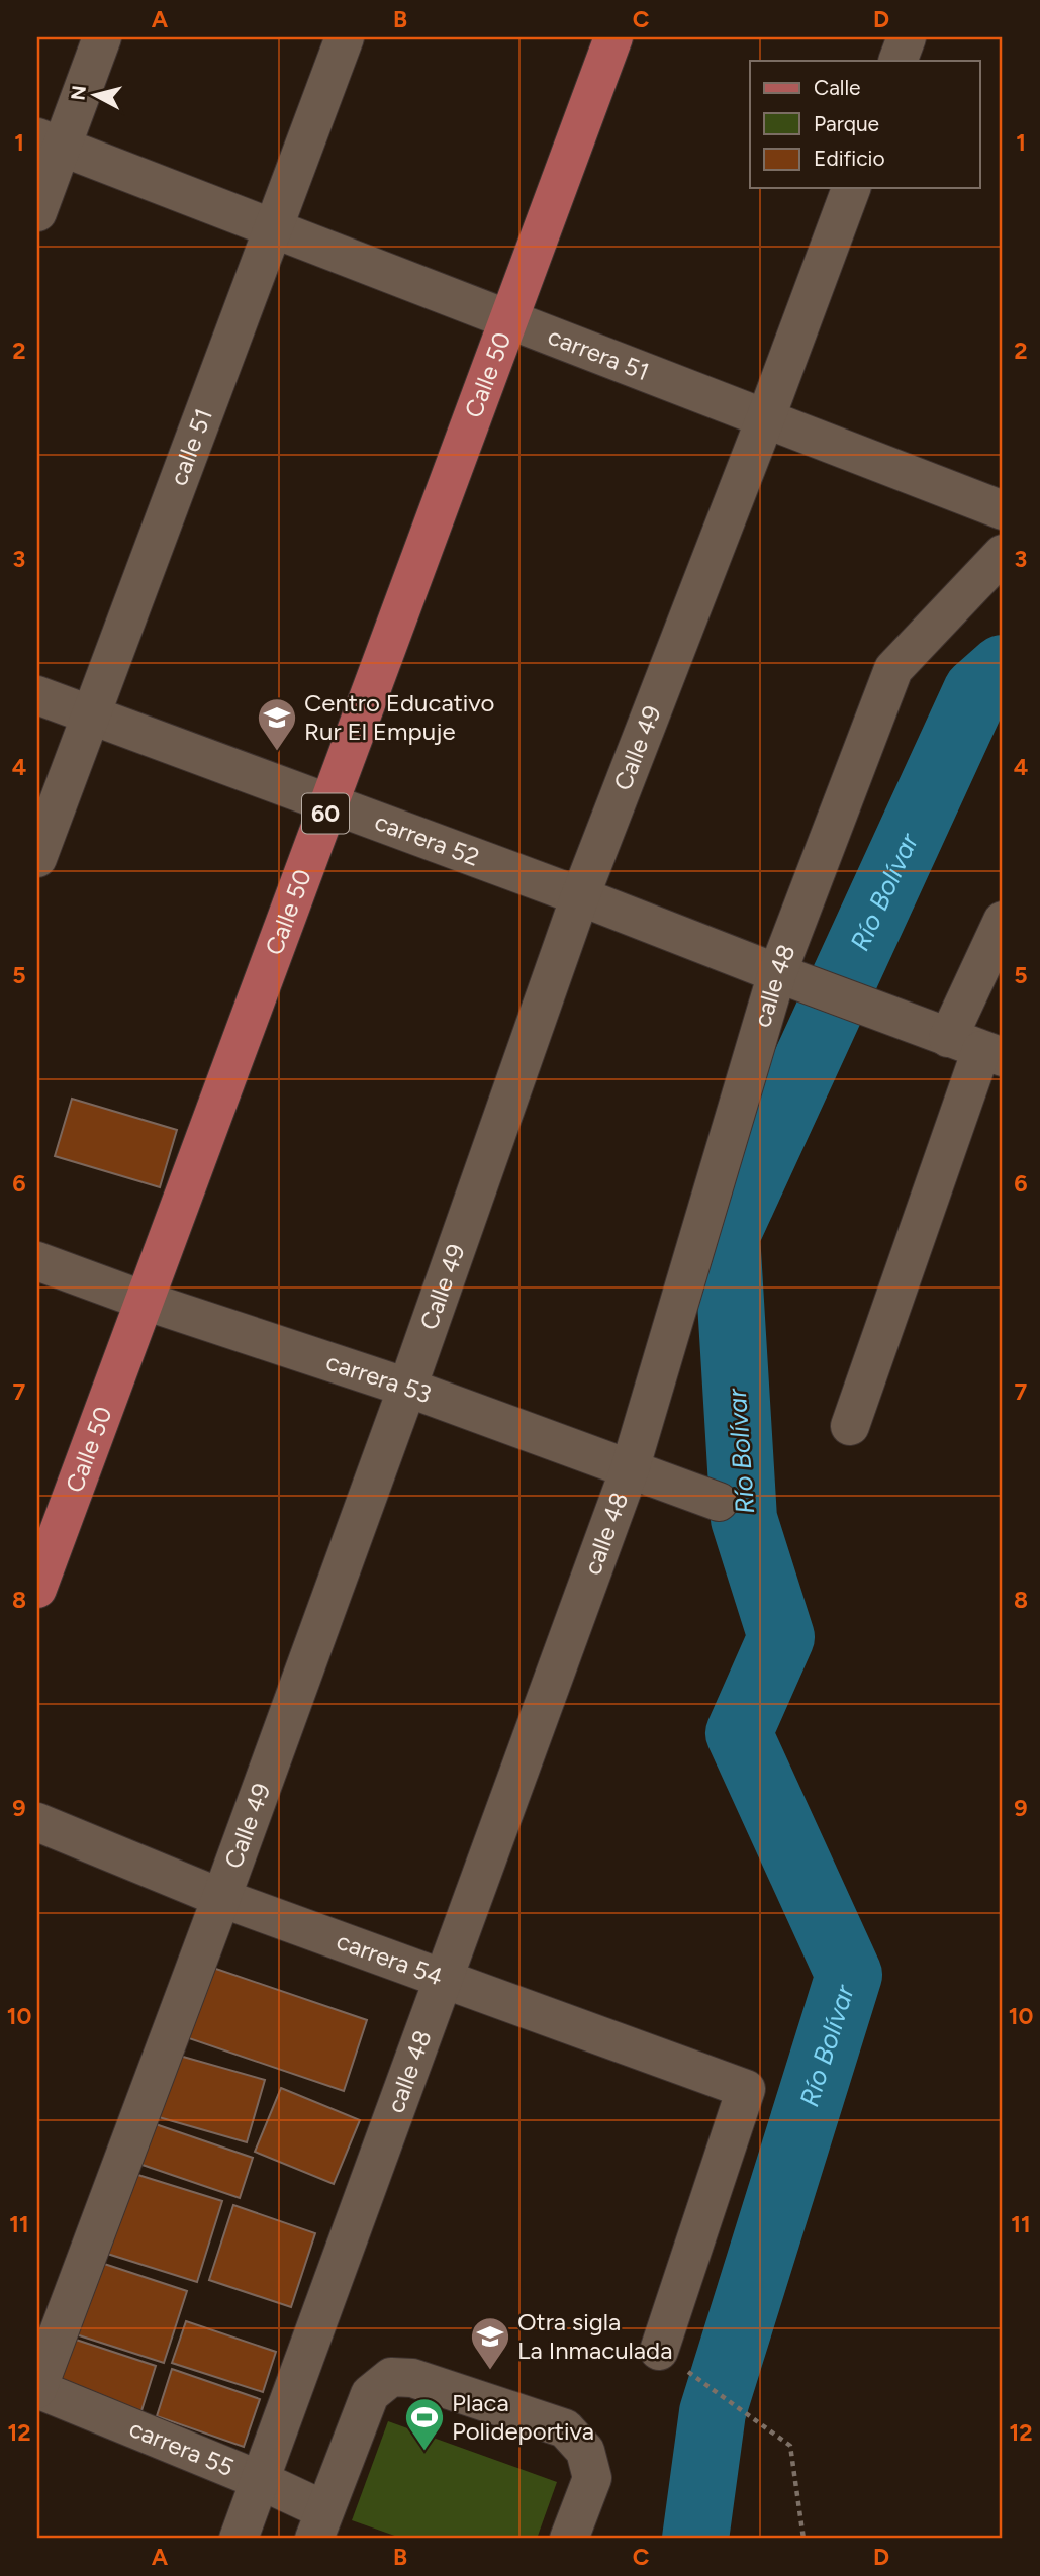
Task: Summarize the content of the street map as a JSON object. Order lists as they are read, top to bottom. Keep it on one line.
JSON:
{"streets":{"main road":["Calle 50","60"],"street":["carrera 51","calle 51","Calle 49","carrera 52","calle 48","carrera 53","carrera 54","carrera 55"]},"crossings":[["carrera 51","Calle 50"],["carrera 51","calle 51"],["carrera 51","Calle 49"],["Calle 50","carrera 52"],["Calle 50","carrera 53"],["calle 51","carrera 52"],["Calle 49","carrera 52"],["Calle 49","carrera 53"],["Calle 49","carrera 54"],["Calle 49","carrera 55"],["carrera 52","calle 48"],["calle 48","carrera 53"],["calle 48","carrera 54"],["calle 48","carrera 55"]],"water":["Río Bolívar"],"places":{"school or university":["Centro Educativo Rur El Empuje","Otra sigla La Inmaculada"],"sports":["Placa Polideportiva"]},"legend":["Calle","Parque","Edificio"],"north":"left","grid":{"columns":["A","B","C","D"],"rows":["1","2","3","4","5","6","7","8","9","10","11","12"]}}
